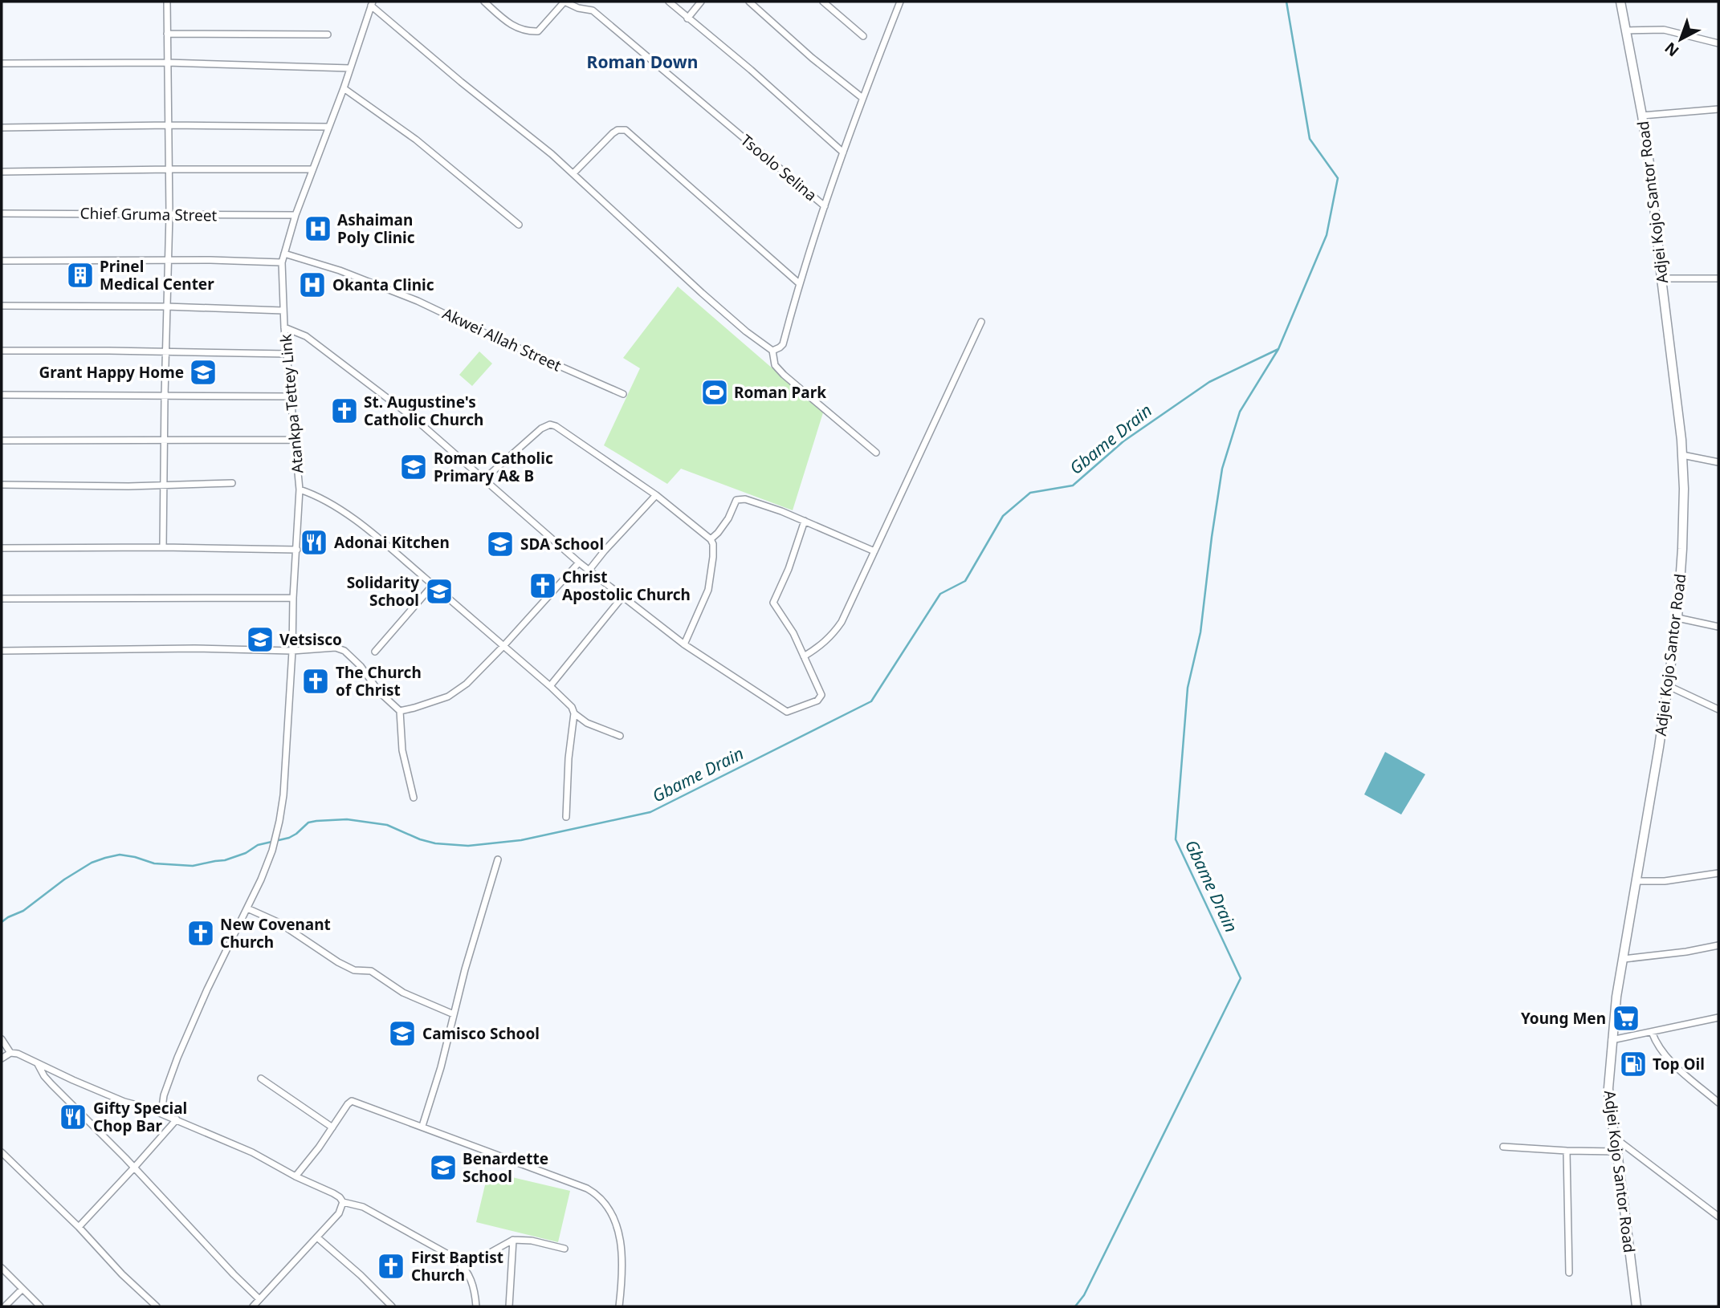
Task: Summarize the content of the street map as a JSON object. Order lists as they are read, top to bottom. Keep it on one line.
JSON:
{"streets":{"street":["Tsoolo Selina","Adjei Kojo Santor Road","Chief Gruma Street","Akwei Allah Street","Atankpa Tettey Link"]},"crossings":[["Chief Gruma Street","Atankpa Tettey Link"],["Akwei Allah Street","Atankpa Tettey Link"]],"districts":["Roman Down"],"water":["Gbame Drain"],"places":{"hospital":["Ashaiman Poly Clinic","Okanta Clinic"],"building":["Prinel Medical Center"],"school or university":["Grant Happy Home","Roman Catholic Primary A& B","SDA School","Solidarity School","Vetsisco","Camisco School","Benardette School"],"sports":["Roman Park"],"church":["St. Augustine's Catholic Church","Christ Apostolic Church","The Church of Christ","New Covenant Church","First Baptist Church"],"restaurant":["Adonai Kitchen","Gifty Special Chop Bar"],"supermarket":["Young Men"],"fuel station":["Top Oil"]},"north":"bottom left"}
